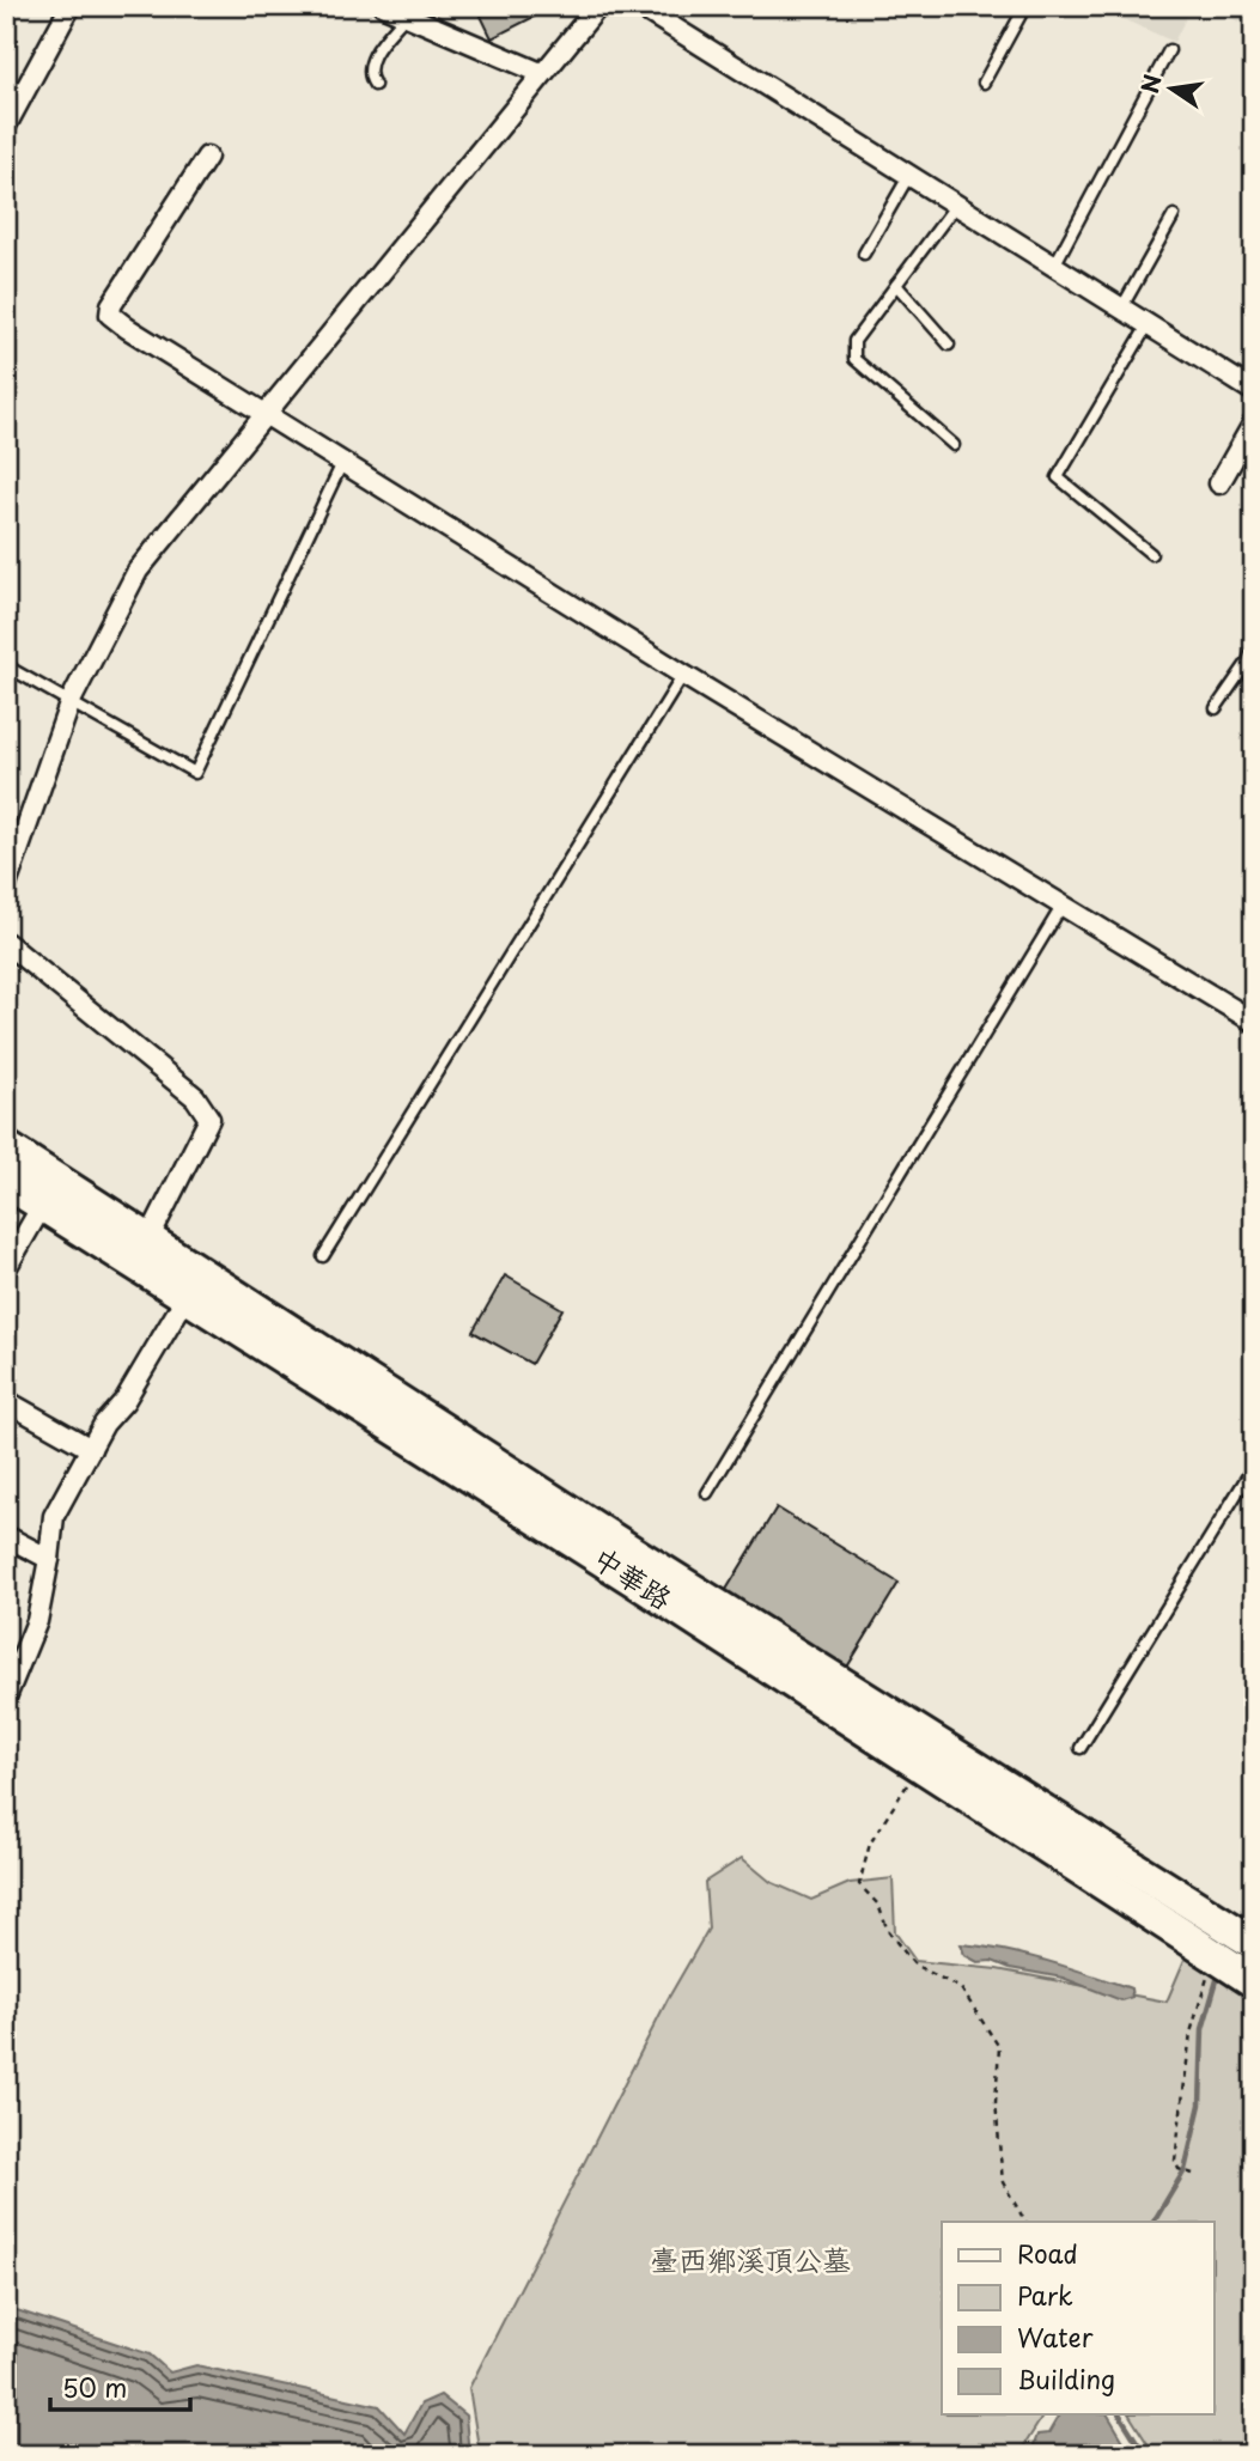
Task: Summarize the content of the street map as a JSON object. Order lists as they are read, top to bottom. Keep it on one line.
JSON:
{"streets":{"main road":["中華路"]},"parks":["臺西鄉溪頂公墓"],"legend":["Road","Park","Water","Building"],"scale_bar":"50 m","north":"left"}
